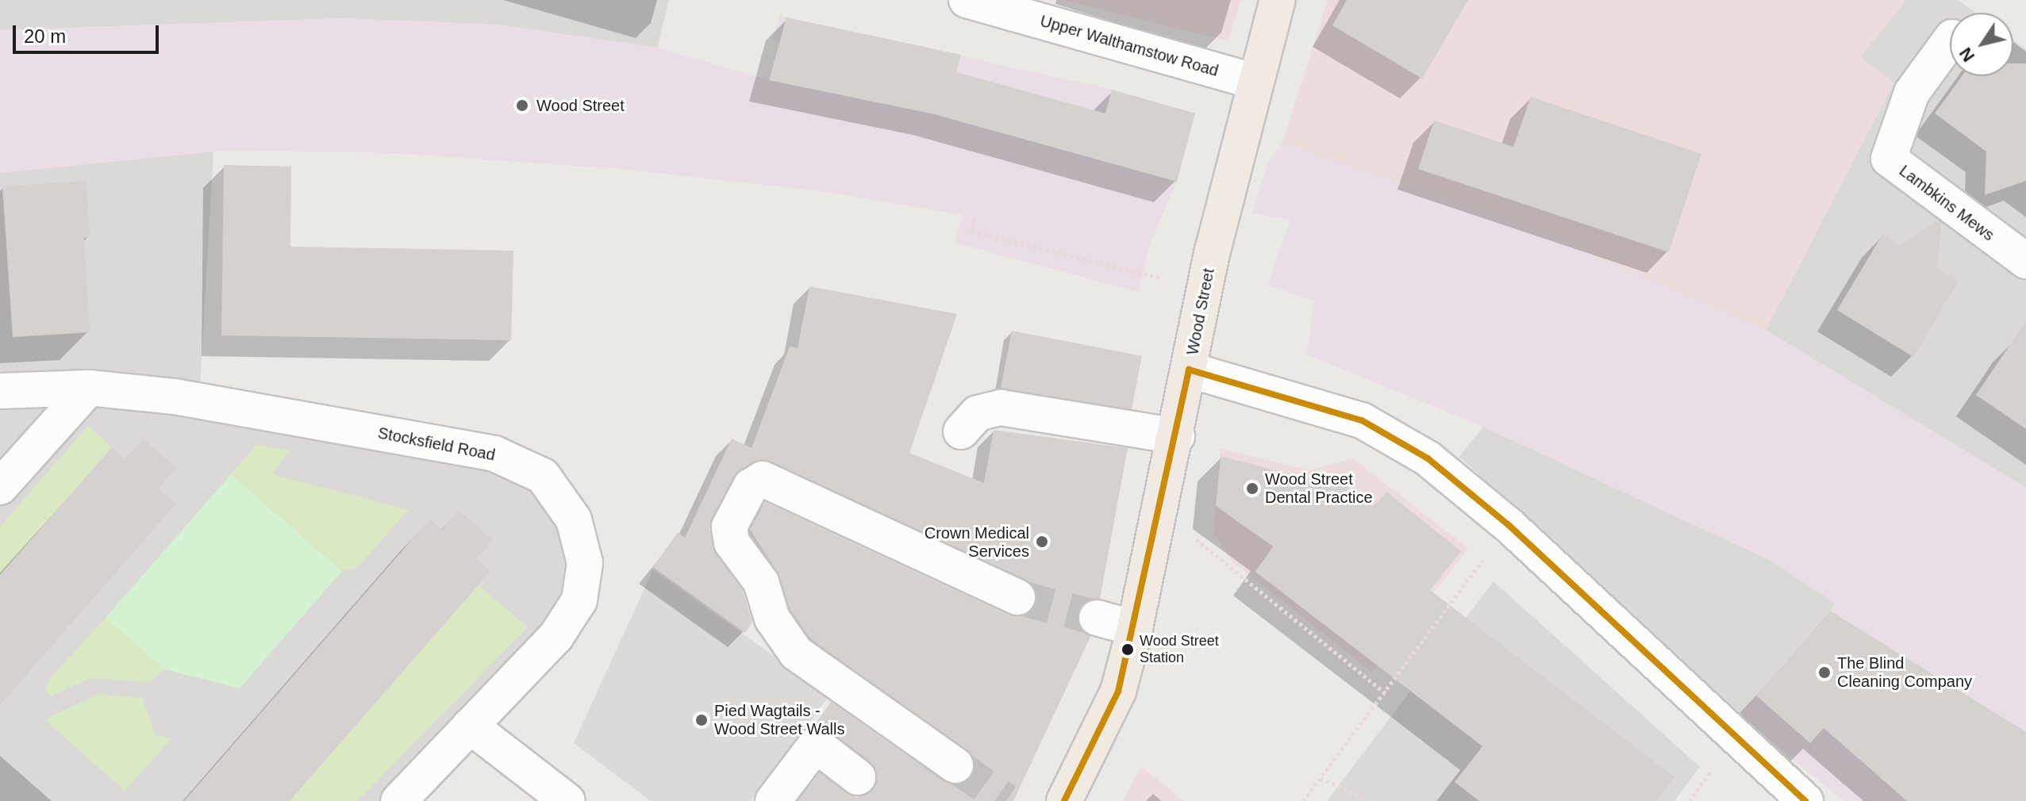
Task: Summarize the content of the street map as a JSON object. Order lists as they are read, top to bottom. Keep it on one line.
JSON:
{"streets":{"main road":["Wood Street"],"street":["Upper Walthamstow Road","Lambkins Mews","Stocksfield Road"]},"crossings":[["Upper Walthamstow Road","Wood Street"]],"places":["Wood Street","Wood Street Dental Practice","Crown Medical Services","Wood Street Station","The Blind Cleaning Company","Pied Wagtails - Wood Street Walls"],"scale_bar":"20 m","north":"bottom left"}
